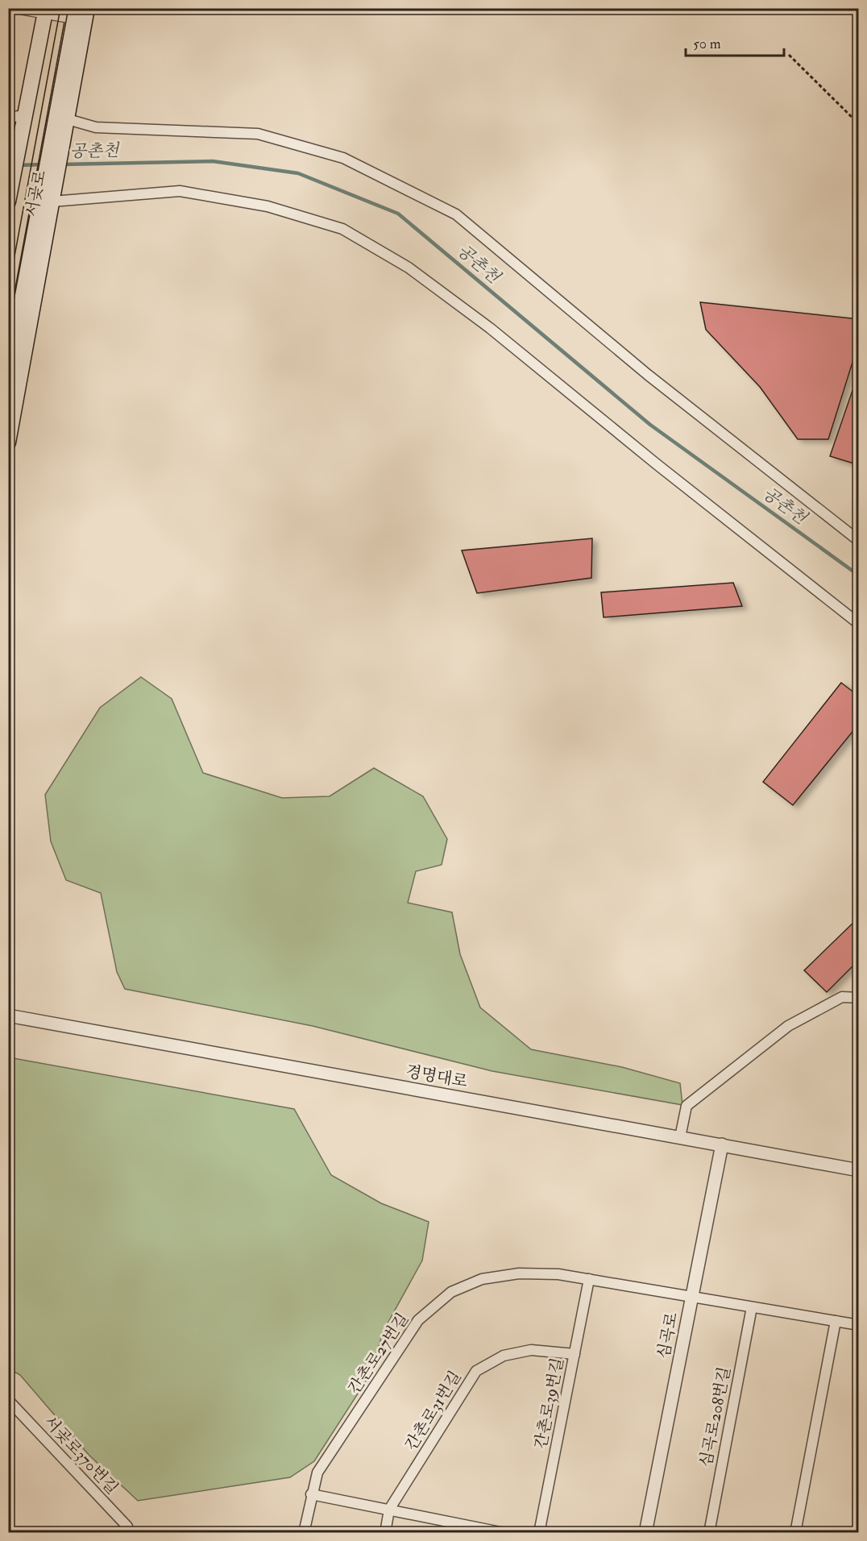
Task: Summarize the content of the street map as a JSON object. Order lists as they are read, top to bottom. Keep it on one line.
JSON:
{"streets":{"main road":["서곶로"],"street":["경명대로","심곡로","간촌로27번길","간촌로39번길","간촌로31번길","심곡로208번길","서곶로370번길"]},"crossings":[["경명대로","심곡로"],["심곡로","간촌로27번길"],["간촌로27번길","간촌로39번길"],["간촌로39번길","간촌로31번길"]],"water":["공촌천"],"scale_bar":"50 m"}
